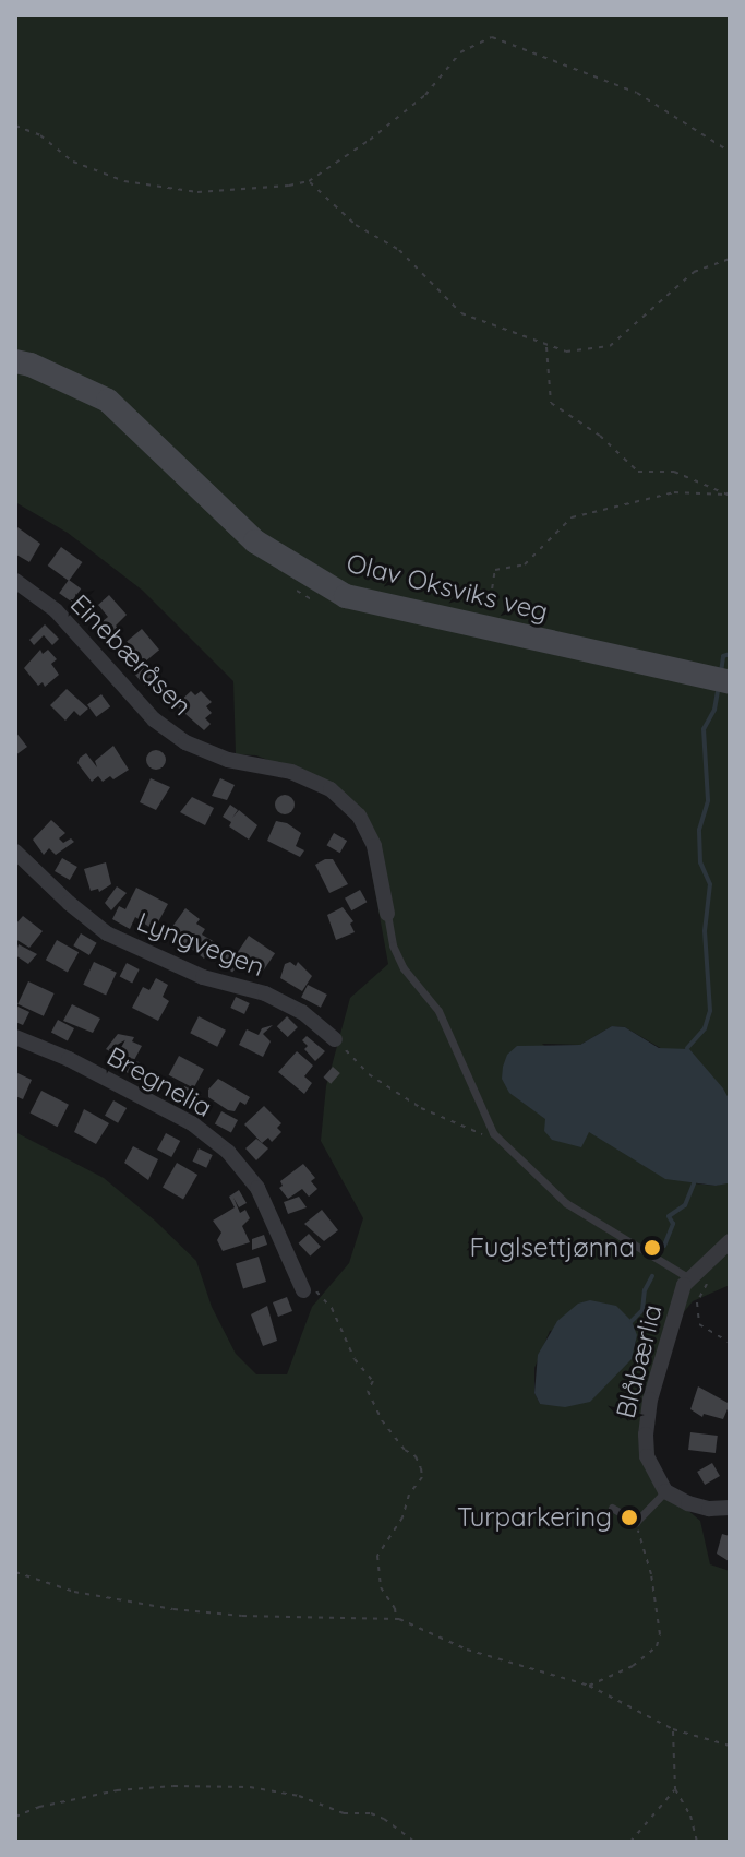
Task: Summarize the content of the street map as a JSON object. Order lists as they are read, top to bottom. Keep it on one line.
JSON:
{"streets":{"street":["Olav Oksviks veg","Einebæråsen","Lyngvegen","Bregnelia","Blåbærlia"]},"places":["Fuglsettjønna","Turparkering"]}
